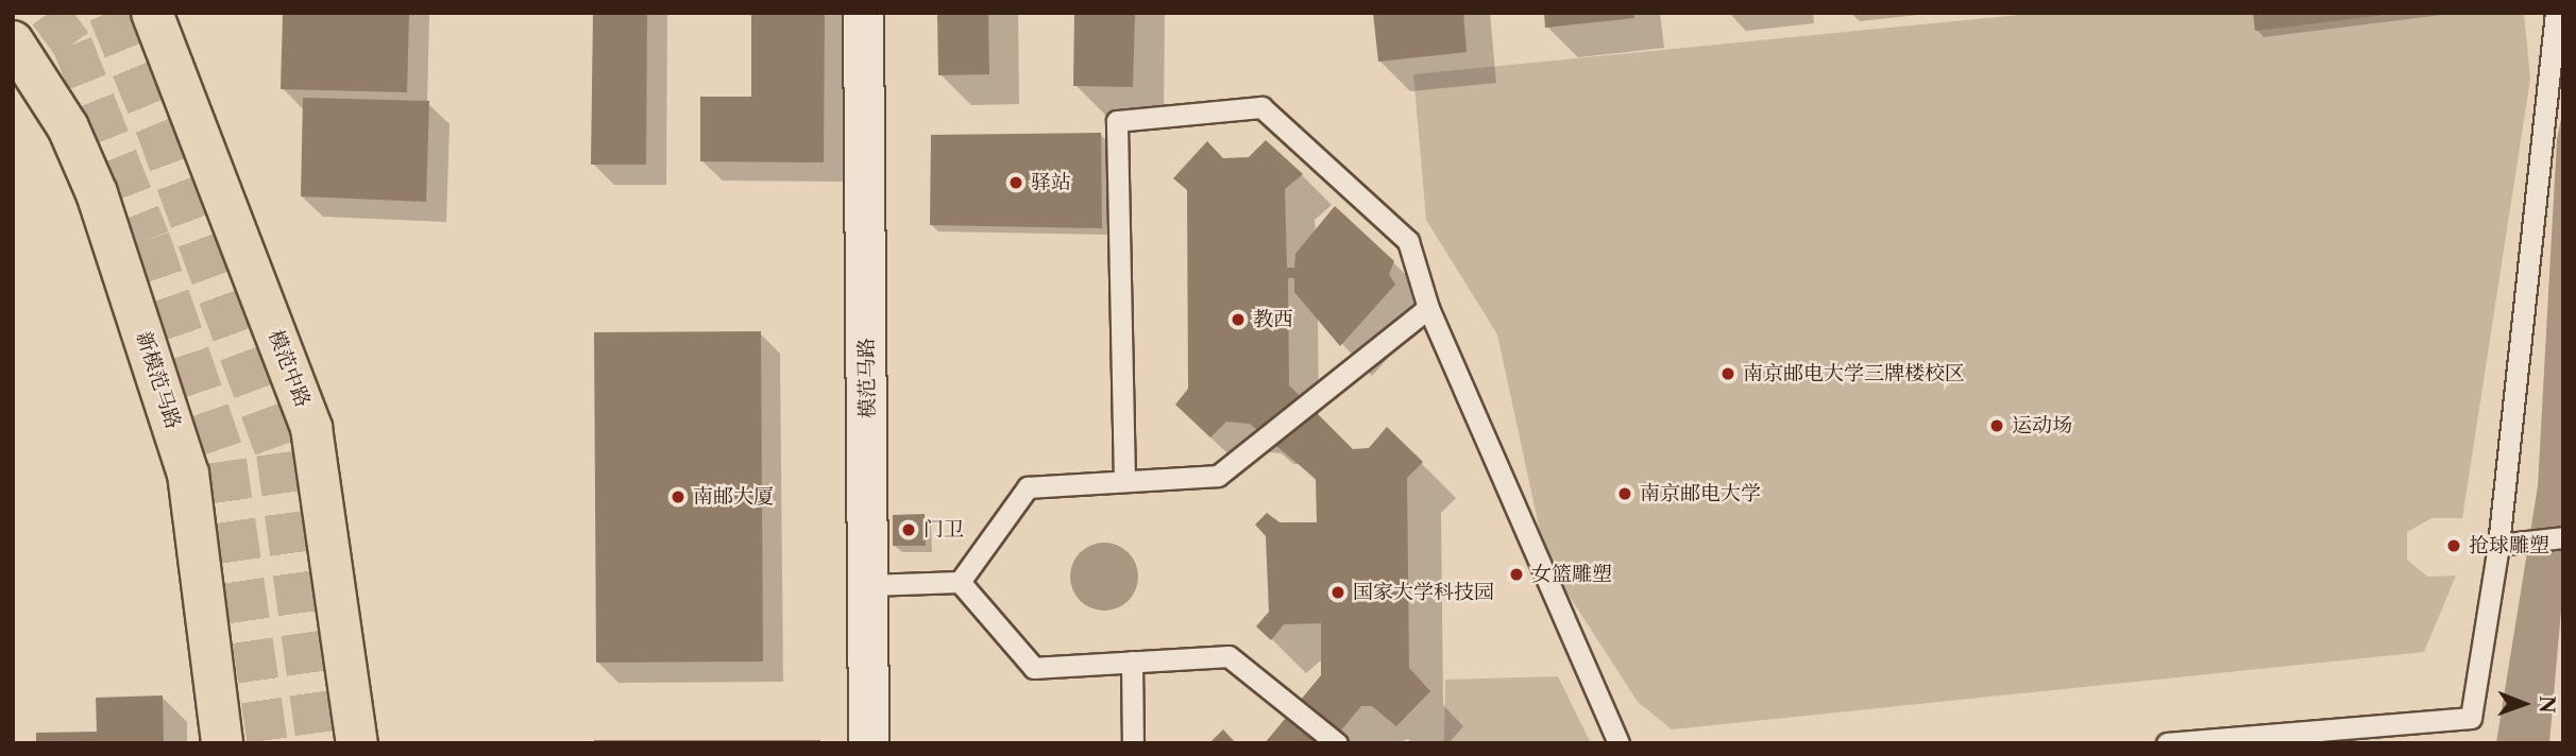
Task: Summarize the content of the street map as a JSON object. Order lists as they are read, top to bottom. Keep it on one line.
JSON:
{"streets":{"main road":["模范中路","新模范马路"],"street":["模范马路"]},"places":["驿站","教西","南京邮电大学三牌楼校区","运动场","南京邮电大学","南邮大厦","门卫","抢球雕塑","女篮雕塑","国家大学科技园"],"north":"right"}
